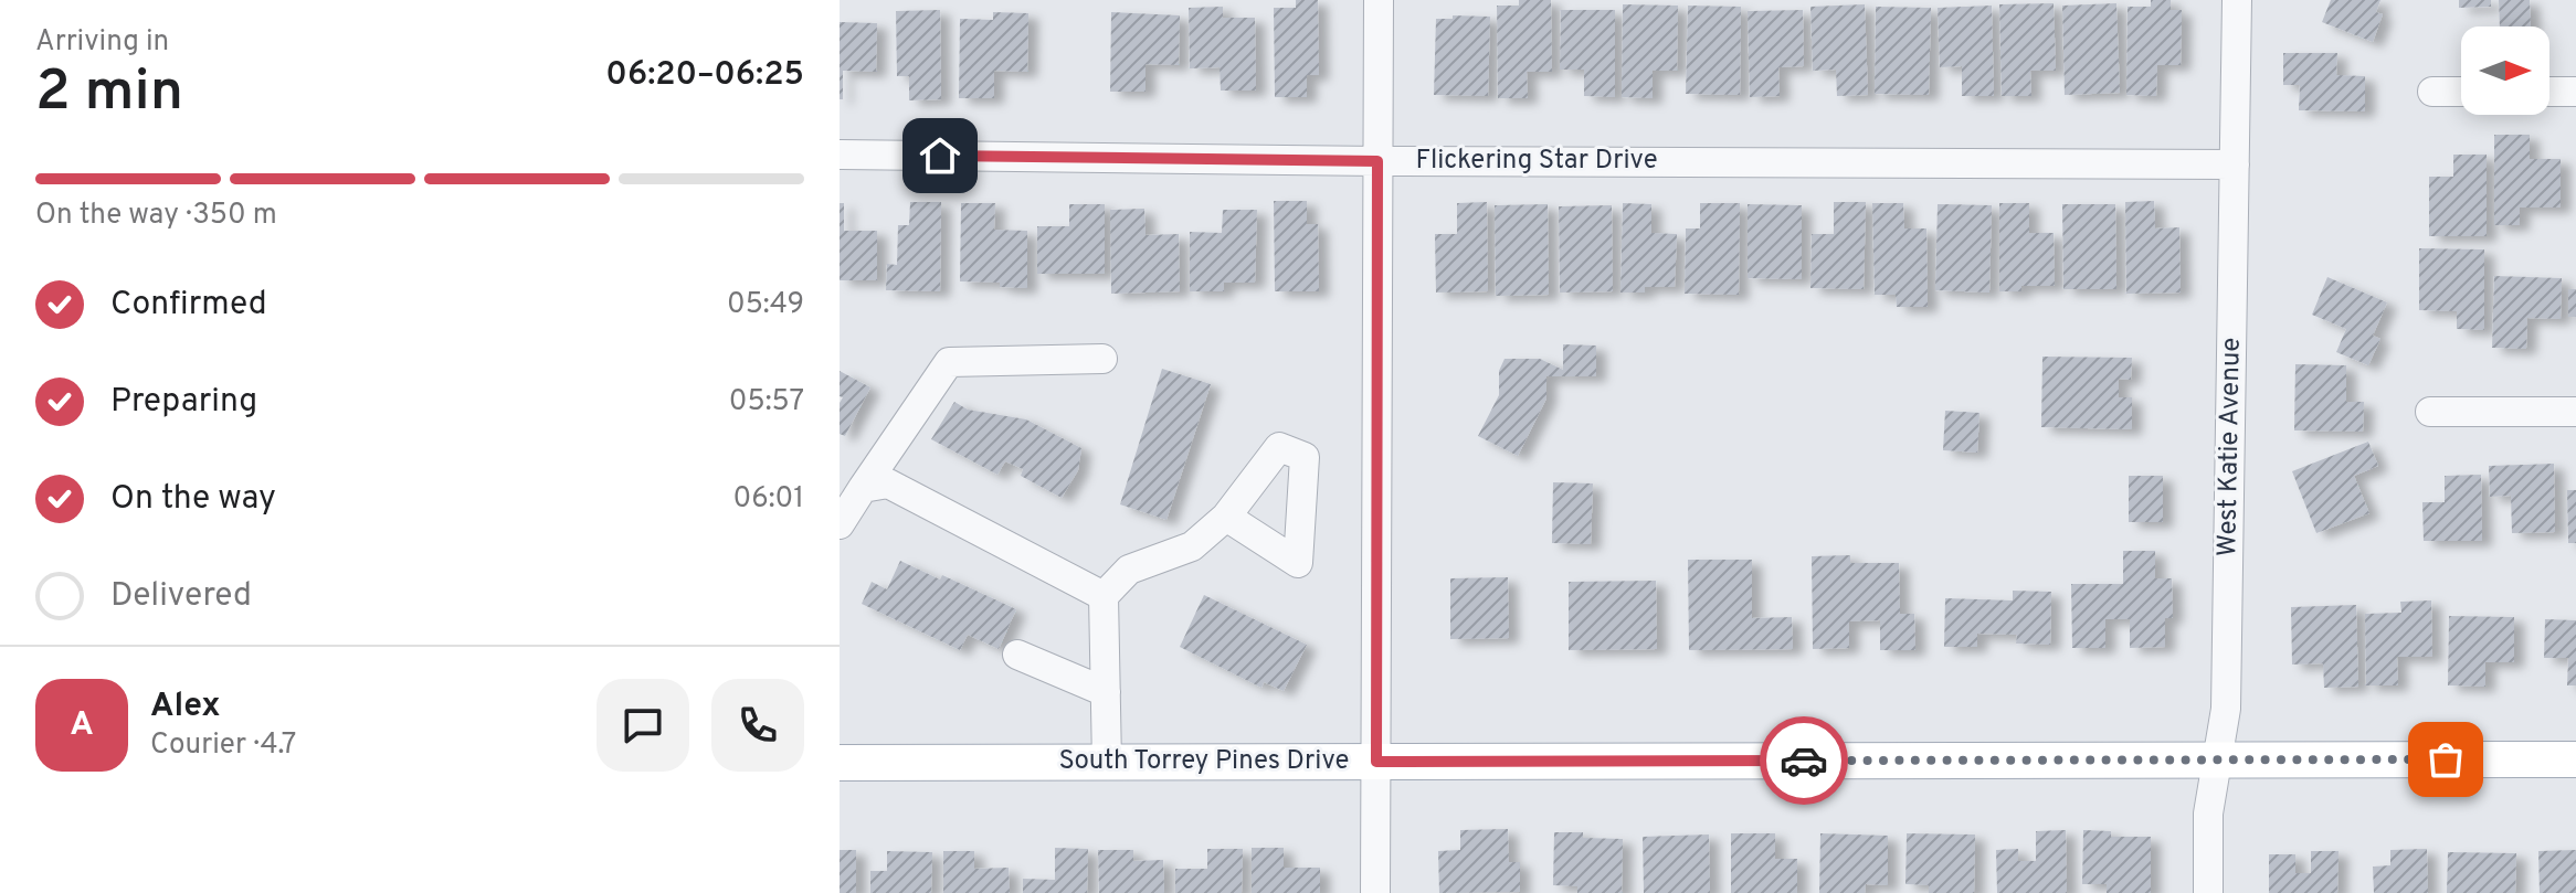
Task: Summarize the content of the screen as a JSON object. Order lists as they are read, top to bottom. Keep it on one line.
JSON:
{"streets":{"main road":["South Torrey Pines Drive"],"street":["Flickering Star Drive","West Katie Avenue"]},"crossings":[["Flickering Star Drive","West Katie Avenue"],["West Katie Avenue","South Torrey Pines Drive"]],"north":"right","page":{"heading":["2 min","Arriving in","06:20–06:25"],"panel":["Alex","Courier · 4.7"],"bar":"On the way · 350 m","list":[["Confirmed","05:49"],["Preparing","05:57"],["On the way","06:01"],"Delivered"],"round":"A"}}
